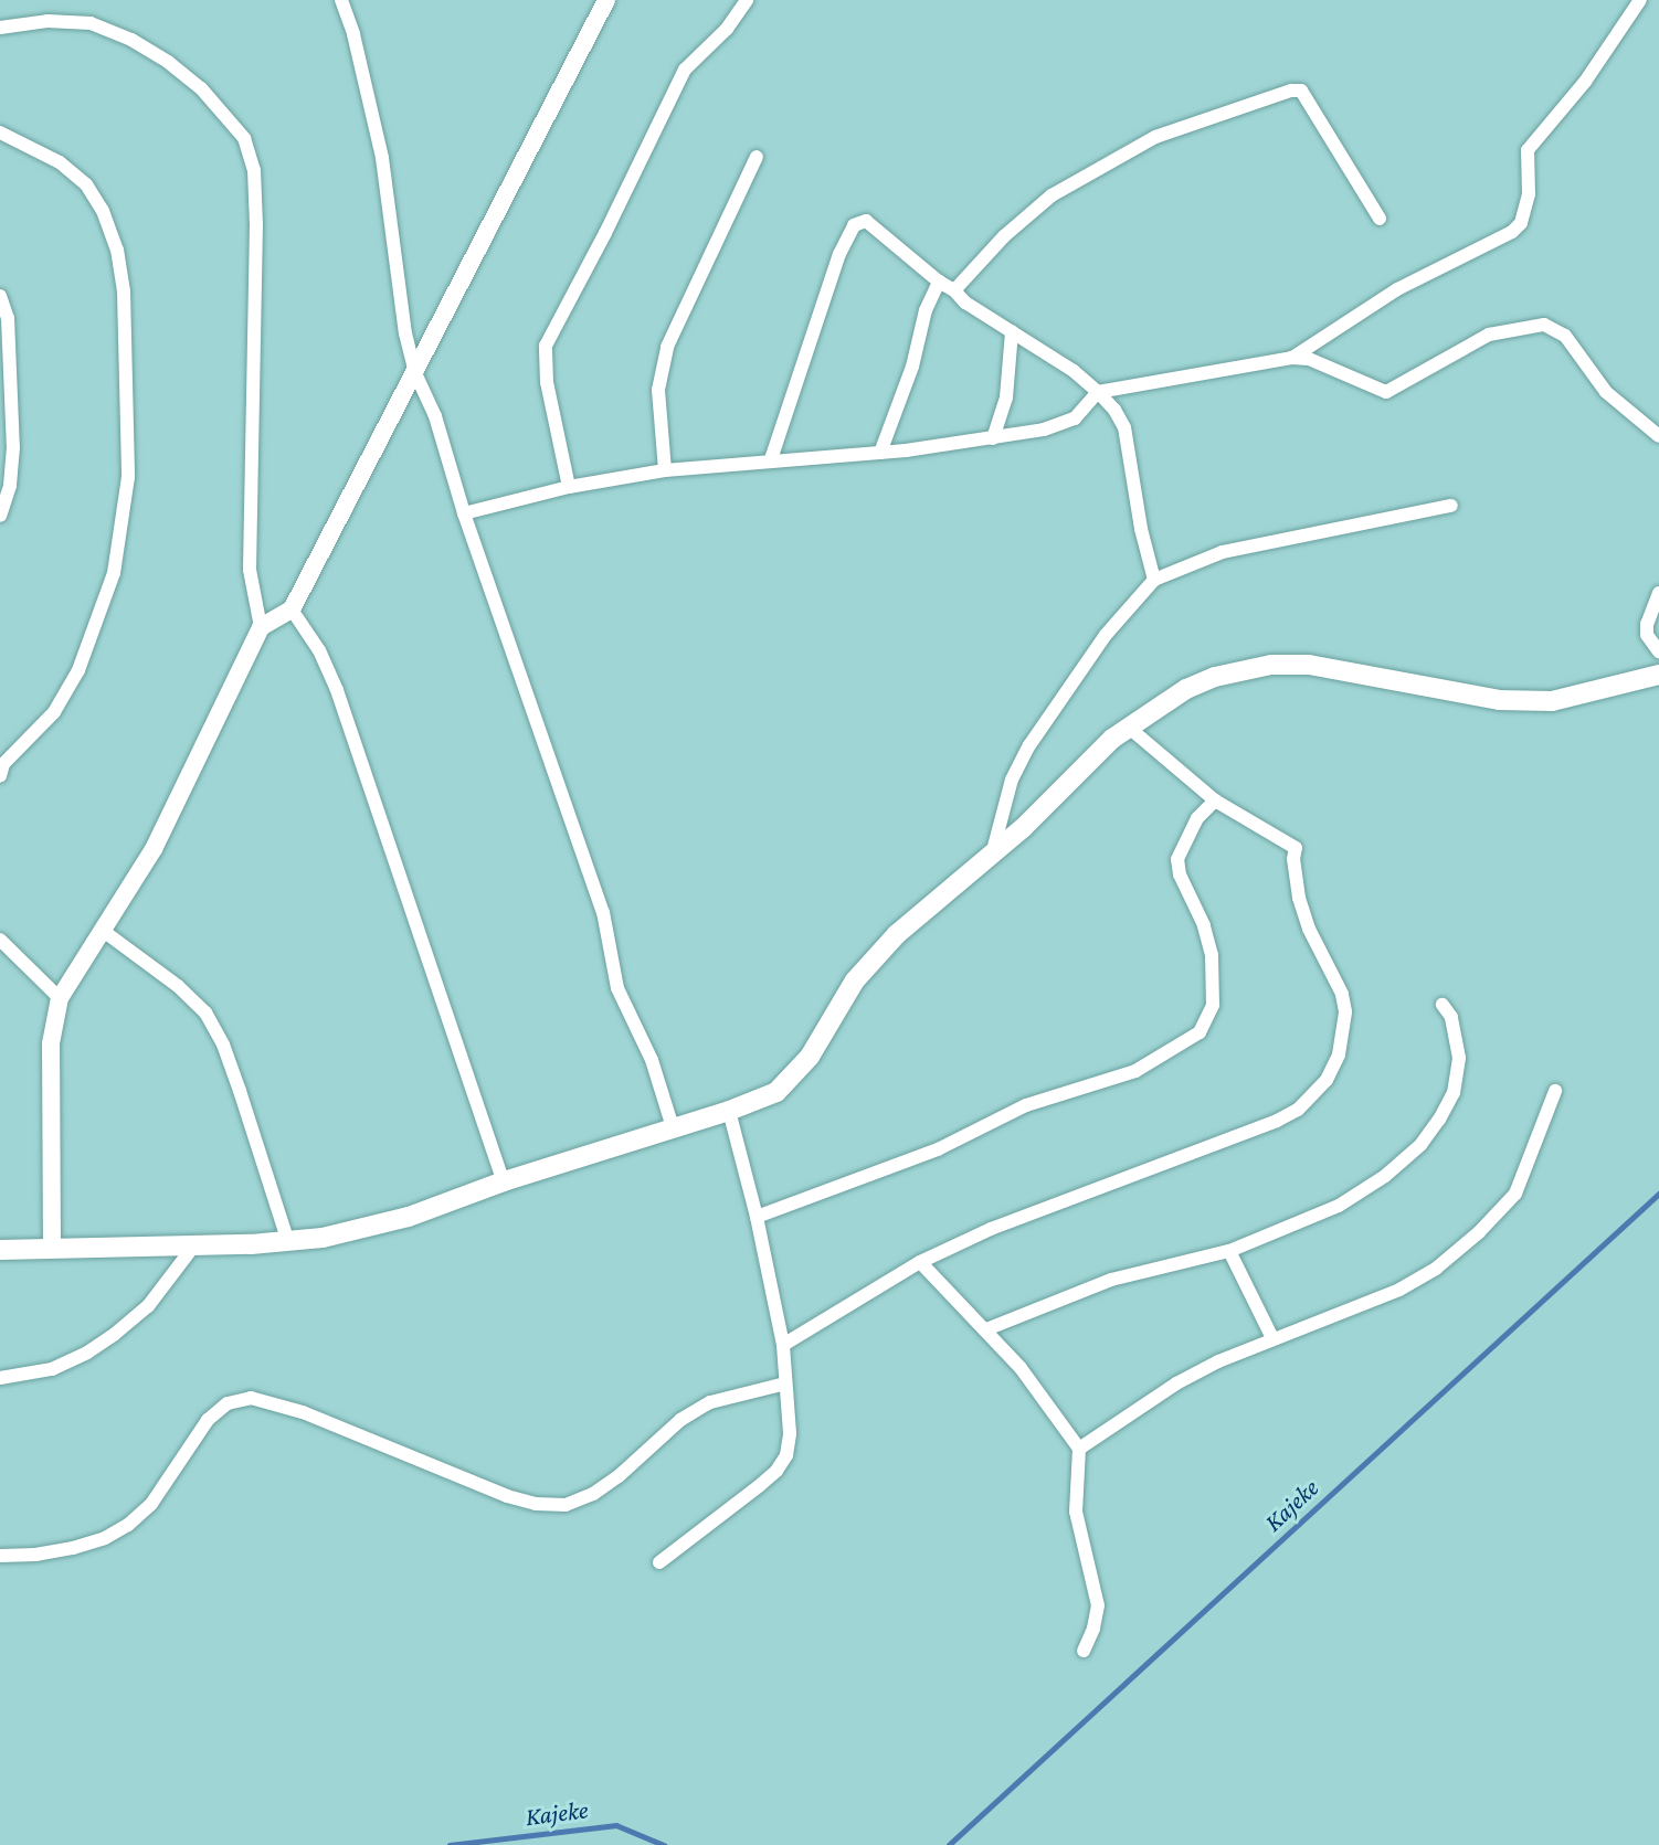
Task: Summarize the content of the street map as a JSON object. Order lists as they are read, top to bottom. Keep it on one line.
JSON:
{"water":["Kajeke"]}
